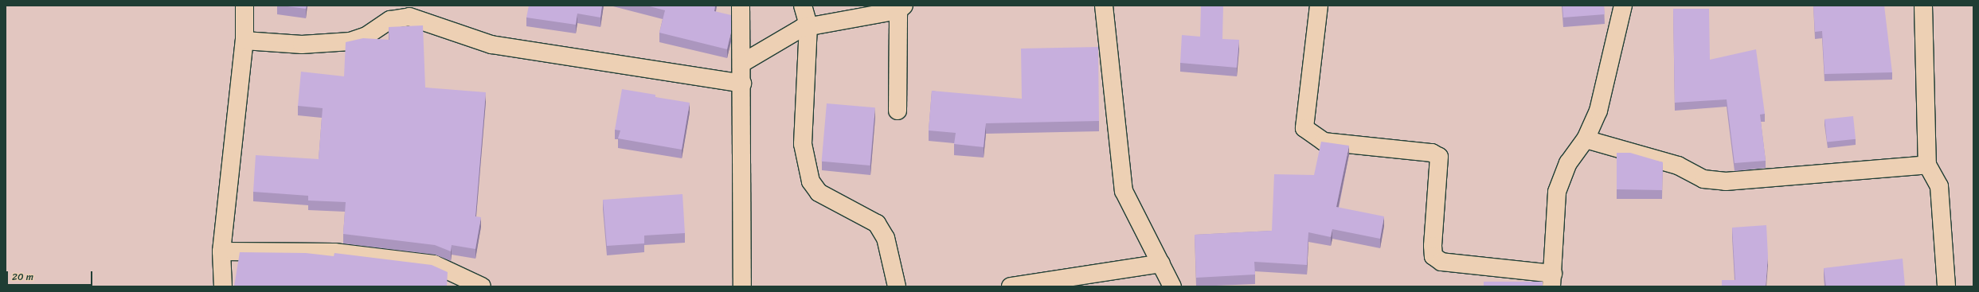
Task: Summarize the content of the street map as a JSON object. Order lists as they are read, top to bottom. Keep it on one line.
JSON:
{"scale_bar":"20 m"}
